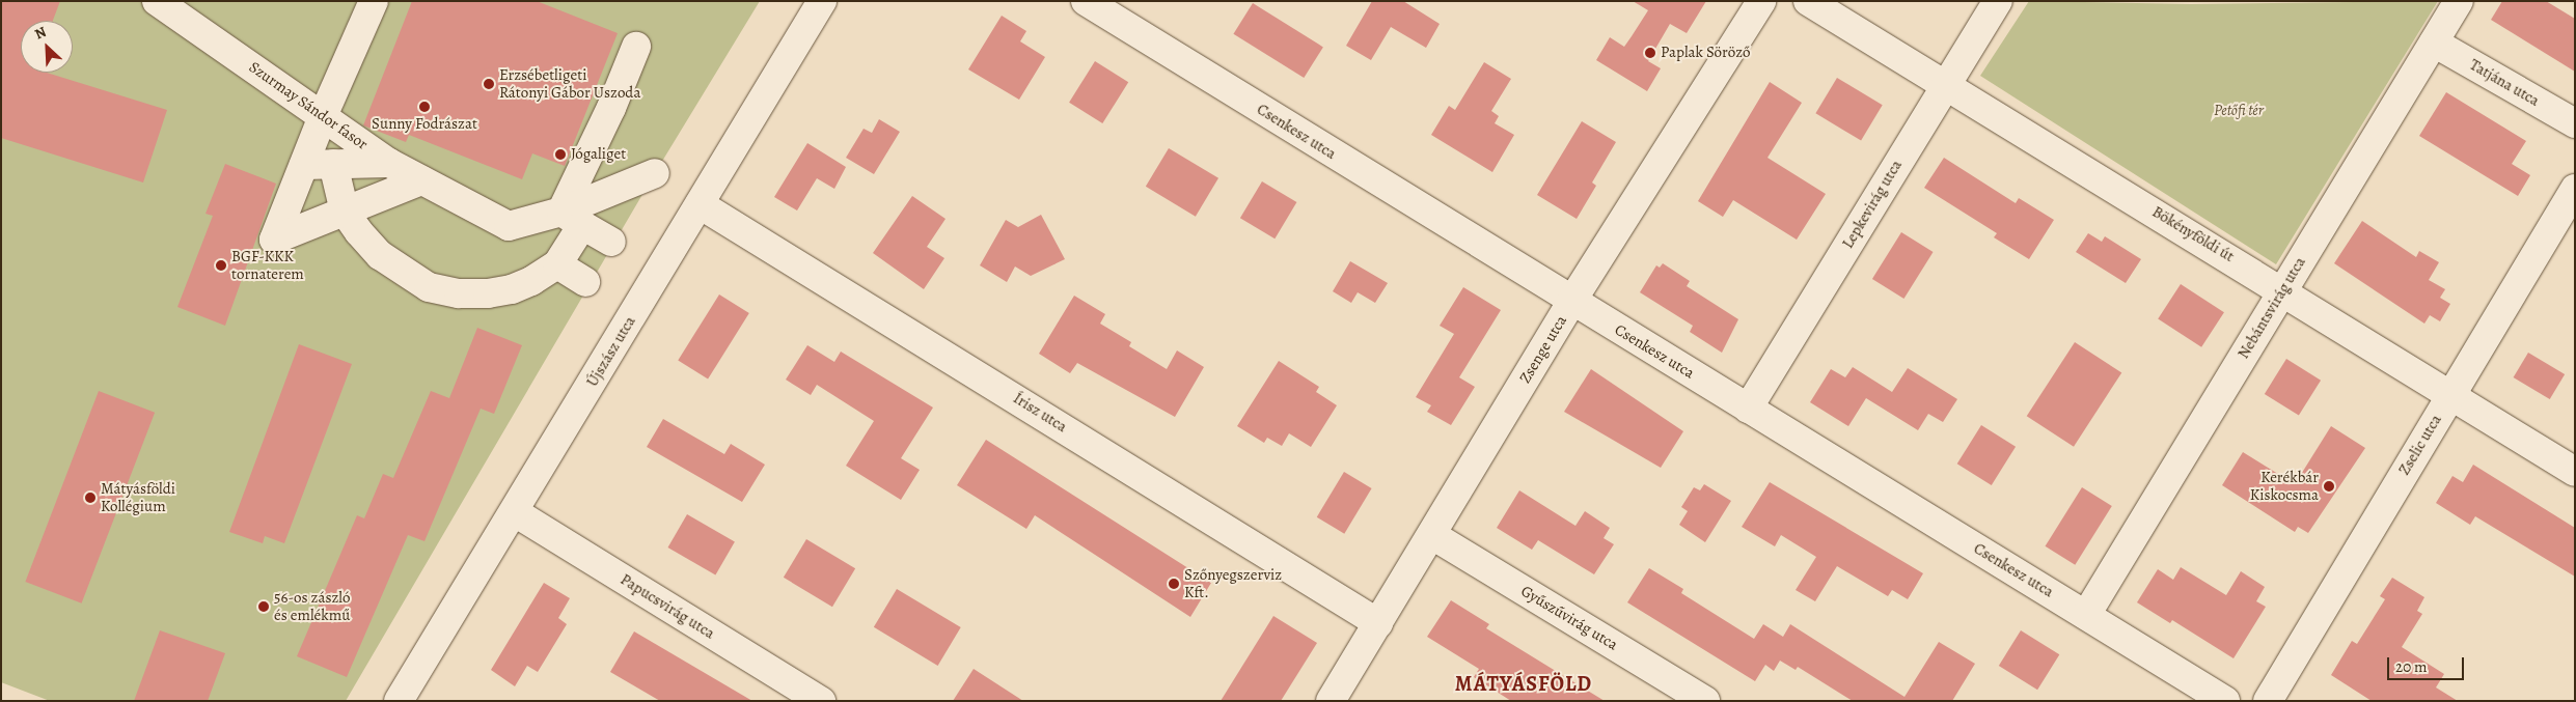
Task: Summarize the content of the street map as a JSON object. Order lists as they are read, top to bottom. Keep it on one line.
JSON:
{"streets":{"street":["Tatjána utca","Szurmay Sándor fasor","Csenkesz utca","Lepkevirág utca","Bökényföldi út","Nebántsvirág utca","Zsenge utca","Újszász utca","Írisz utca","Zselic utca","Papucsvirág utca","Gyűszűvirág utca"]},"crossings":[["Tatjána utca","Nebántsvirág utca"],["Csenkesz utca","Lepkevirág utca"],["Csenkesz utca","Nebántsvirág utca"],["Csenkesz utca","Zsenge utca"],["Lepkevirág utca","Bökényföldi út"],["Bökényföldi út","Nebántsvirág utca"],["Bökényföldi út","Zselic utca"],["Zsenge utca","Írisz utca"],["Zsenge utca","Gyűszűvirág utca"],["Újszász utca","Írisz utca"],["Újszász utca","Papucsvirág utca"]],"districts":["MÁTYÁSFÖLD"],"parks":["Petőfi tér"],"places":["Paplak Söröző","Erzsébetligeti Rátonyi Gábor Uszoda","Sunny Fodrászat","Jógaliget","BGF-KKK tornaterem","Kerékbár Kiskocsma","Mátyásföldi Kollégium","Szőnyegszerviz Kft.","56-os zászló és emlékmű"],"scale_bar":"20 m","north":"top left"}
